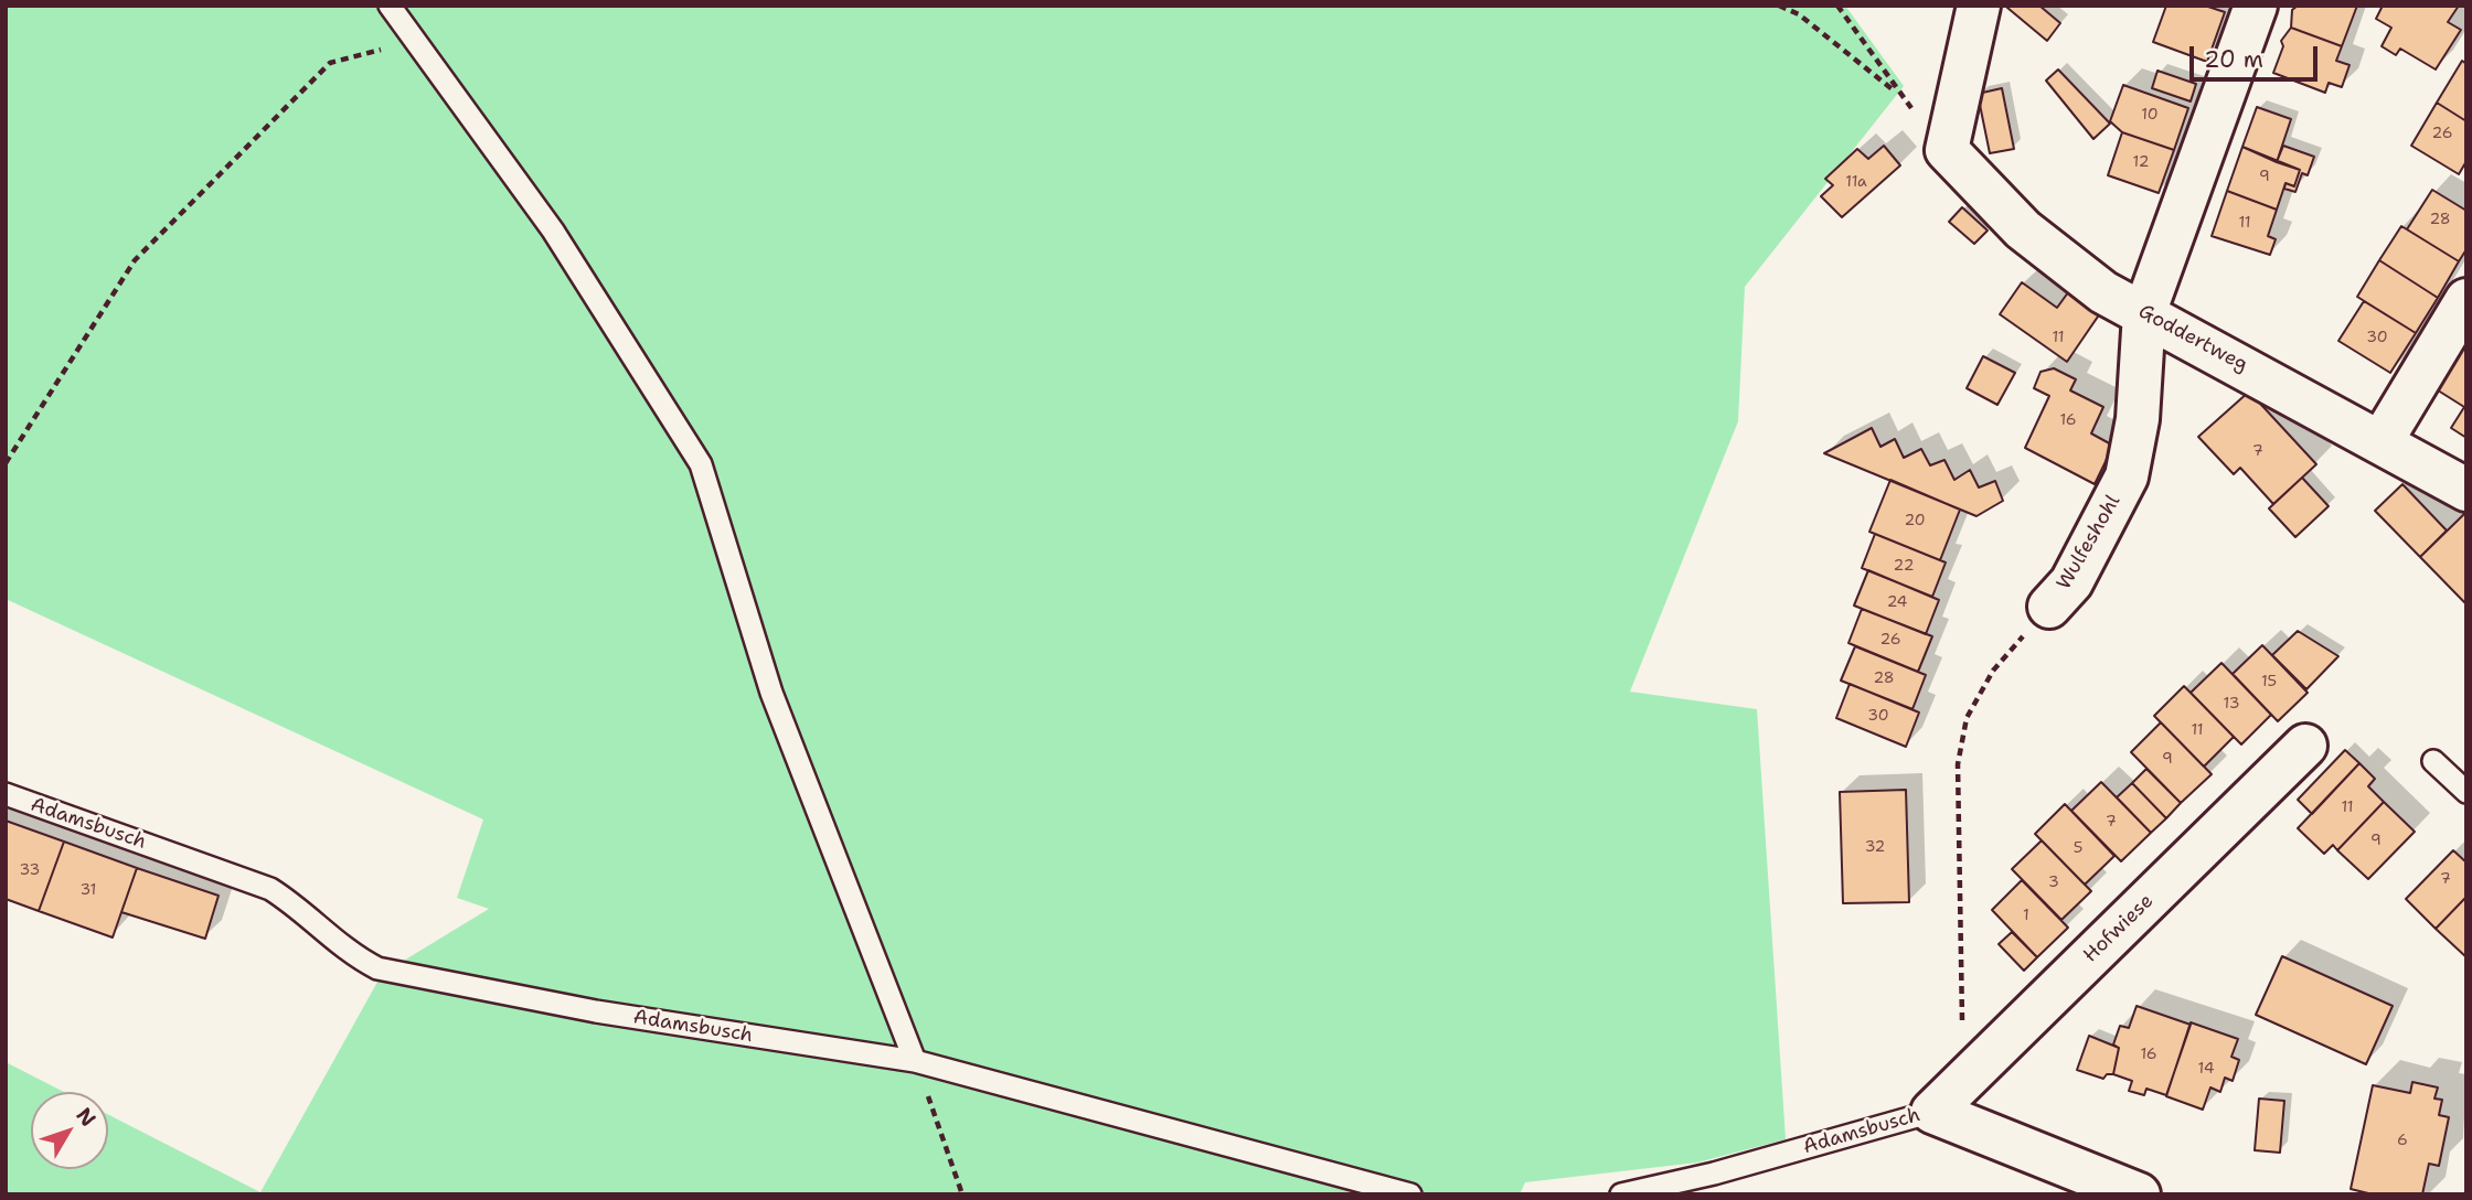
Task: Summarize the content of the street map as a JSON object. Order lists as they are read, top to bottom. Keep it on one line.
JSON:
{"streets":{"street":["Goddertweg","Wulfeshohl","Adamsbusch","Hofwiese"]},"crossings":[["Goddertweg","Wulfeshohl"],["Adamsbusch","Hofwiese"]],"house_numbers":["10","26","12","9","11a","28","11","11","30","16","7","20","22","24","26","28","15","13","30","11","9","11","7","9","32","5","33","7","3","31","1","16","14","6"],"scale_bar":"20 m","north":"top right"}
